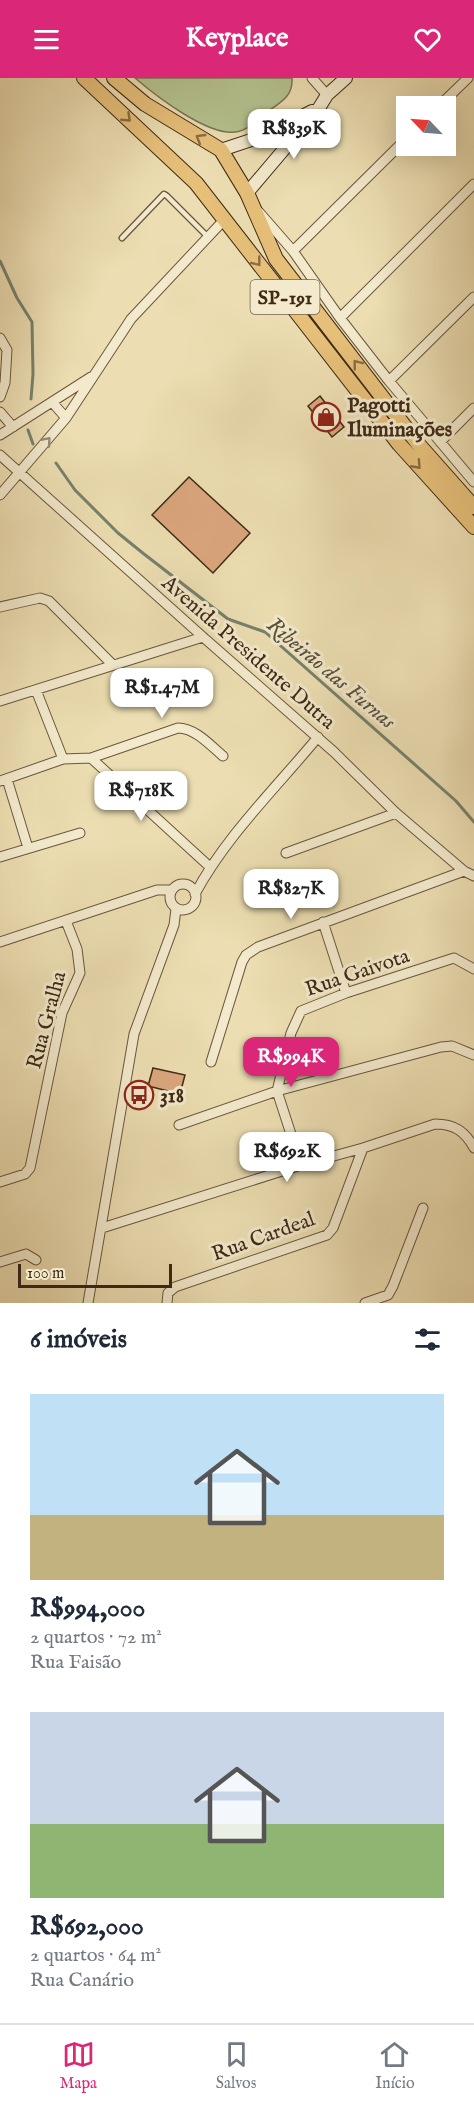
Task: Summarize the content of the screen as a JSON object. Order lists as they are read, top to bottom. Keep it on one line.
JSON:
{"streets":{"main road":["SP-191"],"street":["Avenida Presidente Dutra","Rua Gaivota","Rua Gralha","Rua Cardeal"]},"water":["Ribeirão das Furnas"],"places":{"shop":["Pagotti Iluminações"],"bus stop":["318"]},"scale_bar":"100 m","north":"top left","page":{"header":"Keyplace","price":["R$839K","R$1.47M","R$718K","R$827K","R$994K","R$692K"],"scale":"100 m","heading":"6 imóveis","list":[{"name":"R$994,000","note":"2 quartos · 72 m² · Rua Faisão"},{"name":"R$692,000","note":"2 quartos · 64 m² · Rua Canário"}],"tabs":["Mapa","Salvos","Início"]}}
